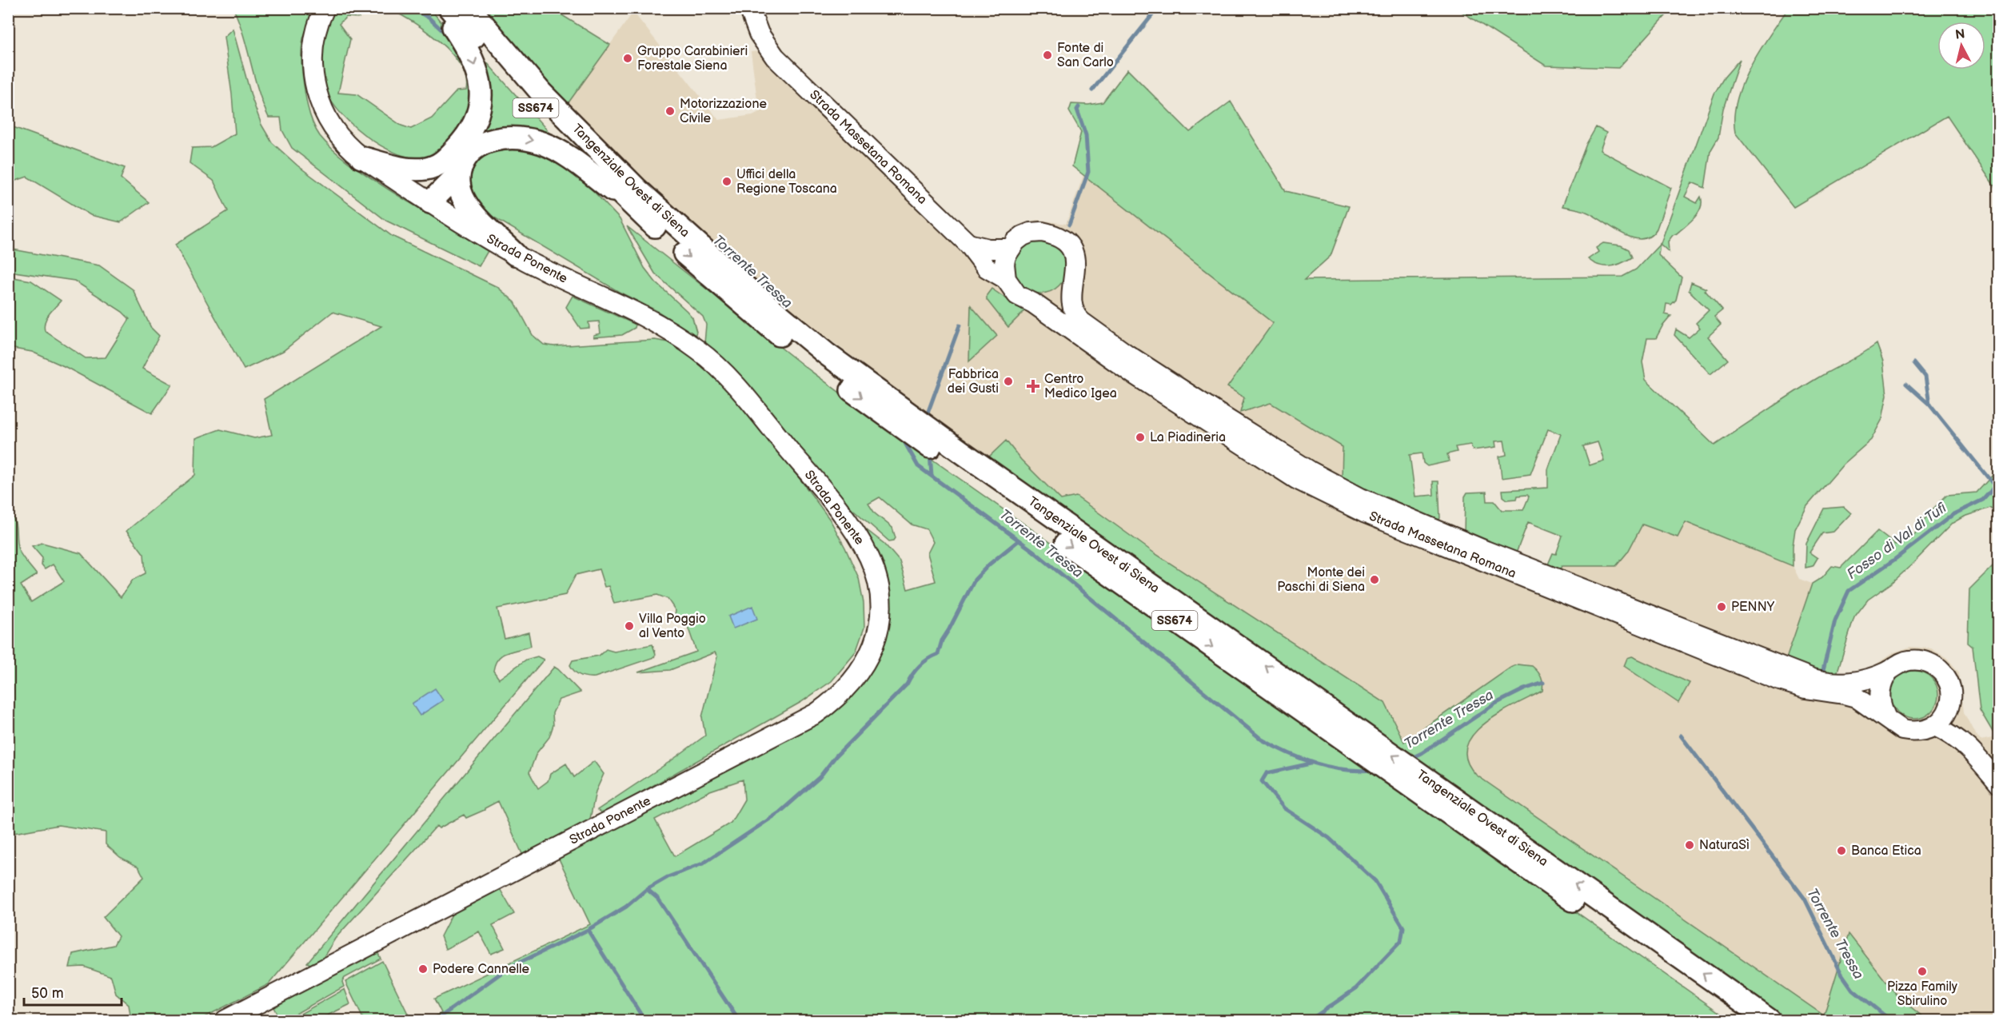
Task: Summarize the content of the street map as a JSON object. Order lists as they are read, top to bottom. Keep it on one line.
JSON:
{"streets":{"highway":["SS674","Tangenziale Ovest di Siena"],"main road":["Strada Massetana Romana","Strada Ponente"]},"water":["Torrente Tressa","Fosso di Val di Tufi"],"places":{"other":["Fonte di San Carlo","Gruppo Carabinieri Forestale Siena","Motorizzazione Civile","Uffici della Regione Toscana","Fabbrica dei Gusti","La Piadineria","Monte dei Paschi di Siena","PENNY","Villa Poggio al Vento","NaturaSì","Banca Etica","Podere Cannelle","Pizza Family Sbirulino"],"health":["Centro Medico Igea"]},"scale_bar":"50 m","north":"top"}
